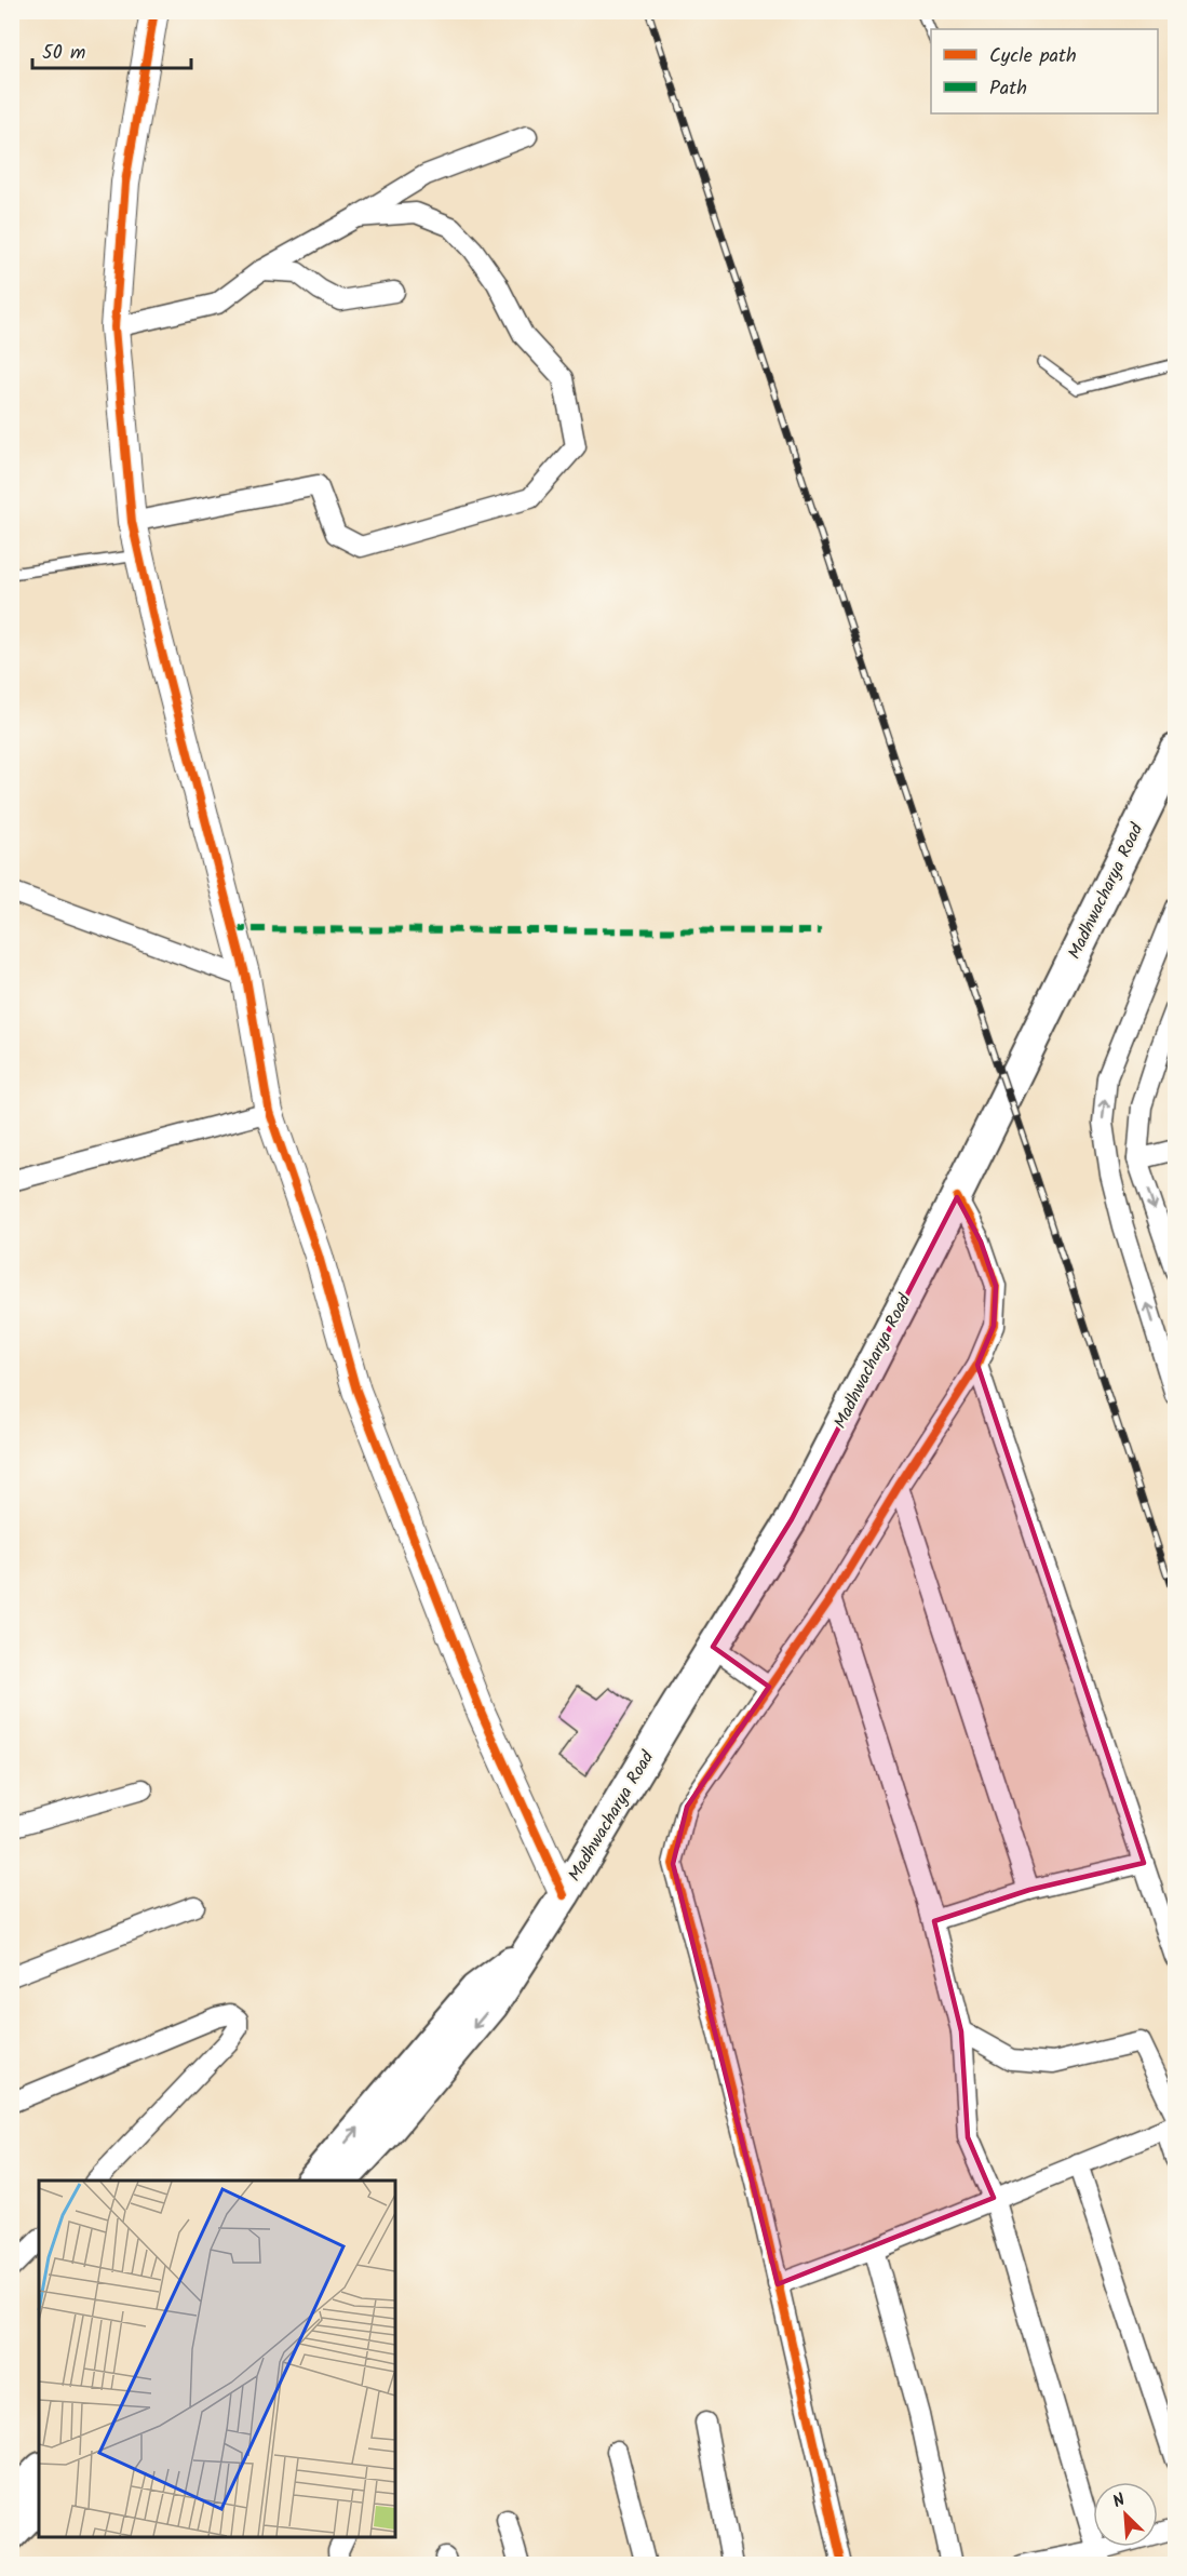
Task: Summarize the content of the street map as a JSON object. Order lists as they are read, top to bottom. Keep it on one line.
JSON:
{"streets":{"main road":["Madhwacharya Road"]},"legend":["Cycle path","Path"],"scale_bar":"50 m","north":"top left"}
